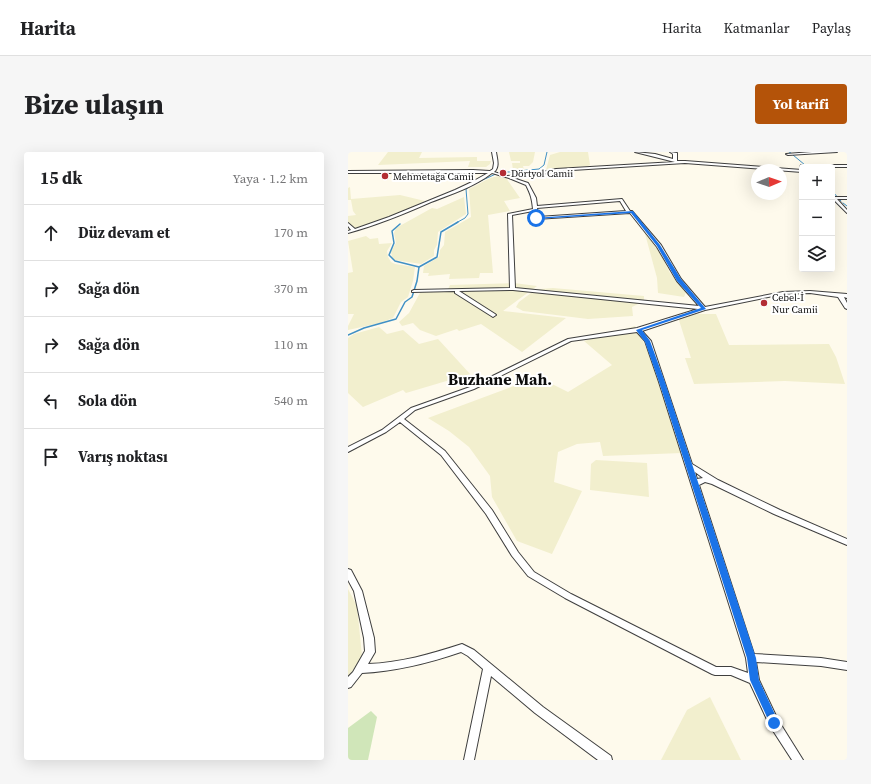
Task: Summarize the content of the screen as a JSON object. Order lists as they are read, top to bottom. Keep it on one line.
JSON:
{"districts":["Buzhane Mah."],"places":["Dörtyol Camii","Mehmetağa Camii","Cebel-İ Nur Camii"],"north":"right","page":{"header":"Harita","nav":["Harita","Katmanlar","Paylaş"],"buttons":"Yol tarifi","title":"Bize ulaşın","heading":["15 dk","Yaya · 1.2 km"],"map_buttons":["+","−"],"list":[["Düz devam et","170 m"],["Sağa dön","370 m"],["Sağa dön","110 m"],["Sola dön","540 m"],"Varış noktası"]}}
